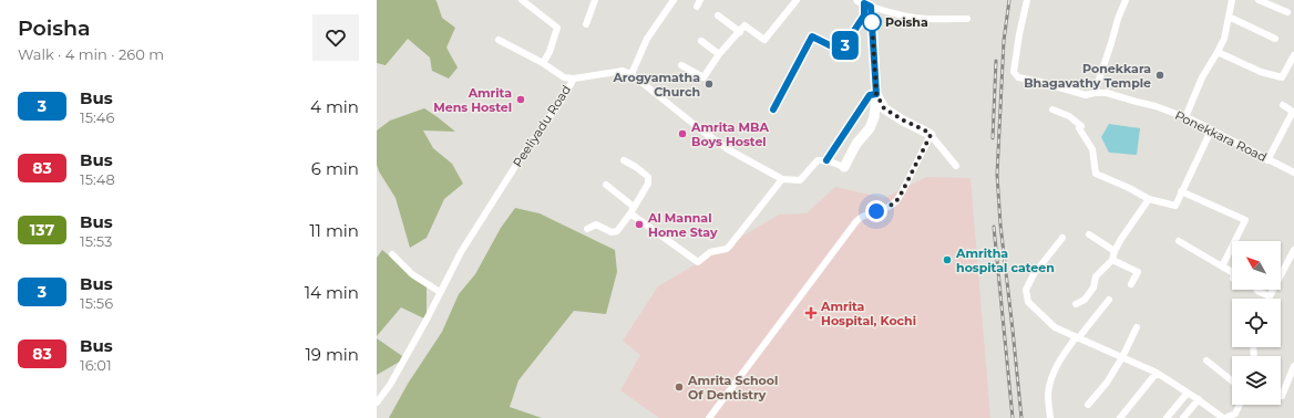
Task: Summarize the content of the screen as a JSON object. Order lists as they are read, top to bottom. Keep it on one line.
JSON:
{"streets":{"street":["Peeliyadu Road","Ponekkara Road"]},"places":{"other":["Poisha","Ponekkara Bhagavathy Temple","Arogyamatha Church","Amrita Mens Hostel","Amrita MBA Boys Hostel","Al Mannal Home Stay","Amritha hospital cateen","Amrita School Of Dentistry"],"health":["Amrita Hospital, Kochi"]},"lines":["bus line 3"],"north":"top left","page":{"heading":["Poisha","Walk · 4 min · 260 m"],"on_map":"3","list":[{"mark":"3","name":"Bus","note":"15:46","value":"4 min"},{"mark":"83","name":"Bus","note":"15:48","value":"6 min"},{"mark":"137","name":"Bus","note":"15:53","value":"11 min"},{"mark":"3","name":"Bus","note":"15:56","value":"14 min"},{"mark":"83","name":"Bus","note":"16:01","value":"19 min"}]}}
